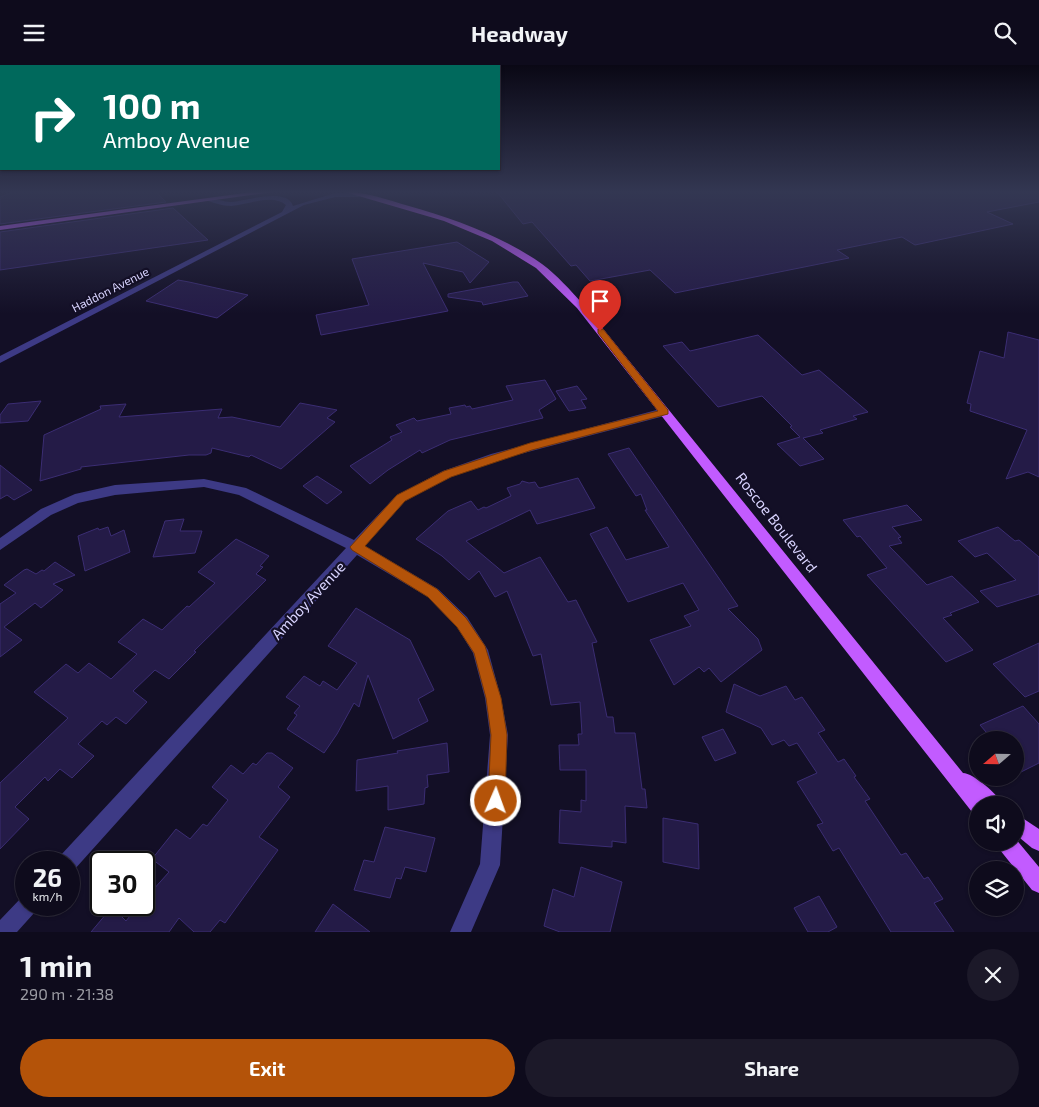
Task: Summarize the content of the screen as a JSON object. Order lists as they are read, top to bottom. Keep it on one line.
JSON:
{"streets":{"main road":["Roscoe Boulevard"],"street":["Haddon Avenue","Amboy Avenue"]},"crossings":[["Roscoe Boulevard","Amboy Avenue"]],"north":"left","page":{"header":"Headway","turn":["100 m","Amboy Avenue"],"speed":"26 km/h","limit":"30","heading":["1 min","290 m · 21:38"],"buttons":["Exit","Share"]}}
